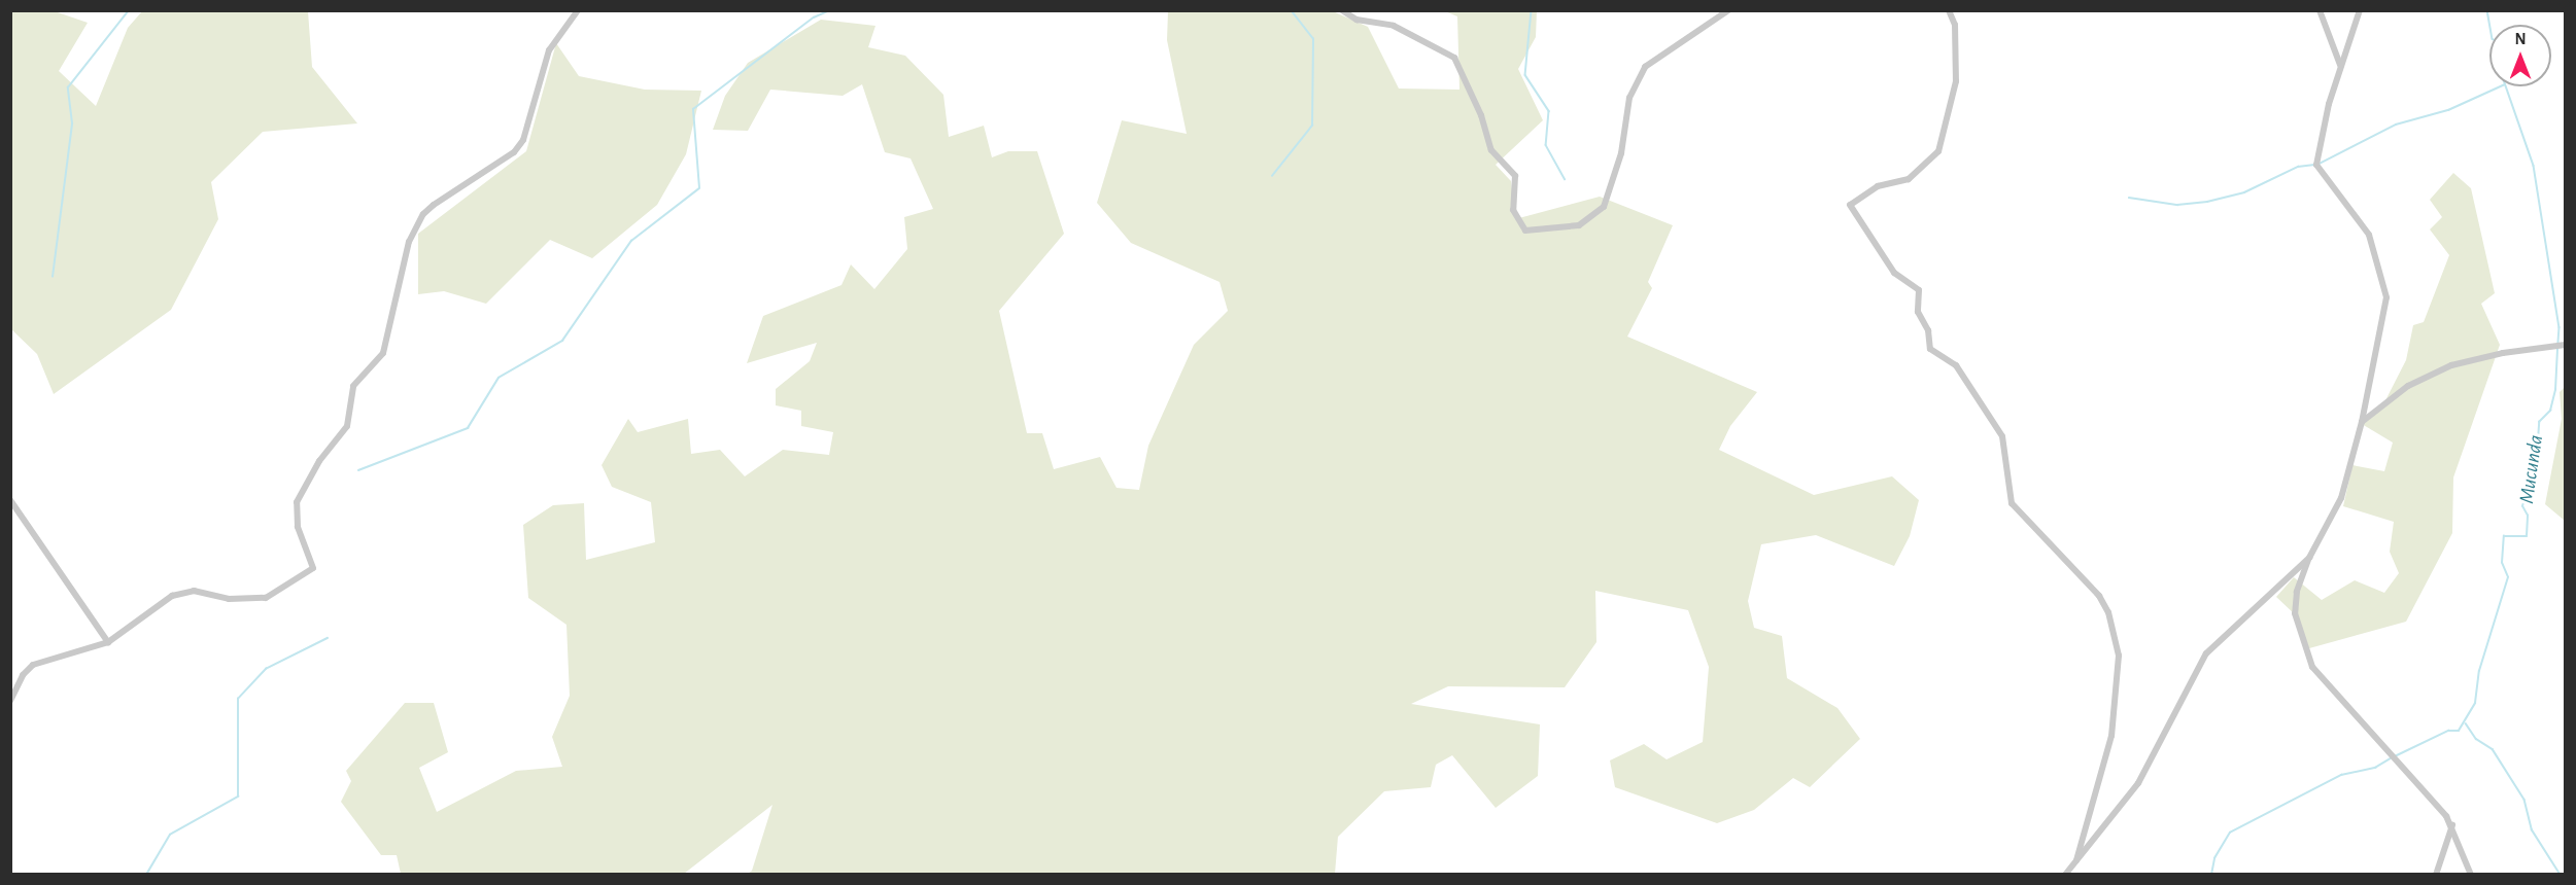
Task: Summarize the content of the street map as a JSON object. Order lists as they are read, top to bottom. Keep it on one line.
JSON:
{"water":["Mucunda"],"north":"top"}
